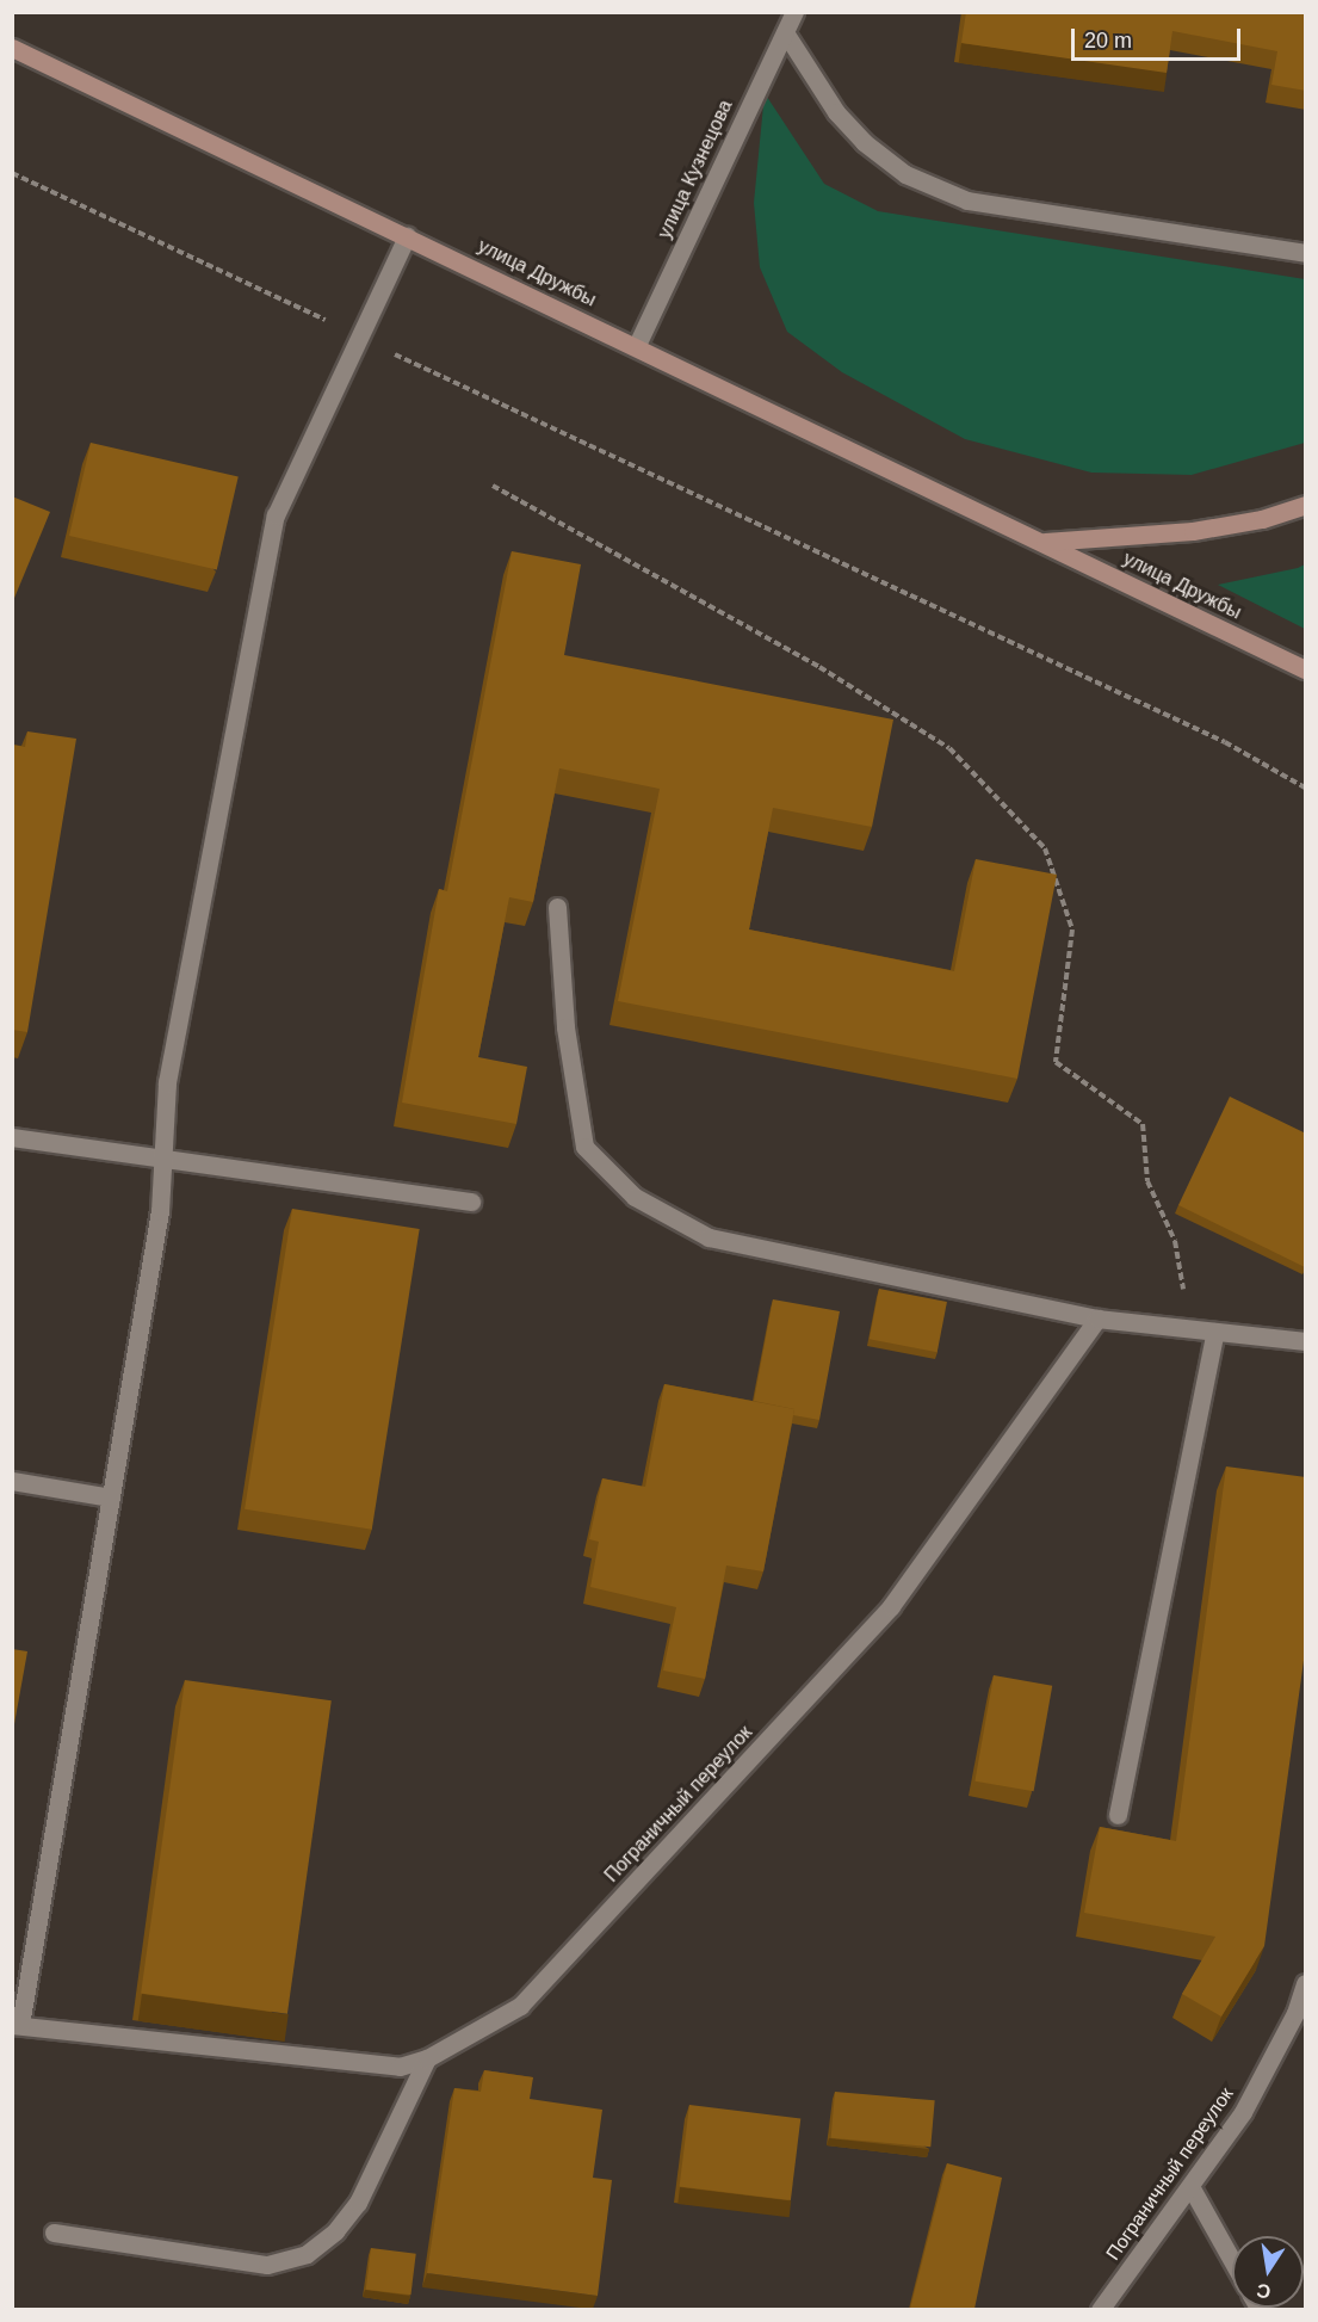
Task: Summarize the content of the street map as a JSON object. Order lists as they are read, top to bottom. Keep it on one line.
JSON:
{"streets":{"main road":["улица Дружбы"],"street":["улица Кузнецова","Пограничный переулок"]},"crossings":[["улица Кузнецова","улица Дружбы"]],"scale_bar":"20 m","north":"bottom"}
